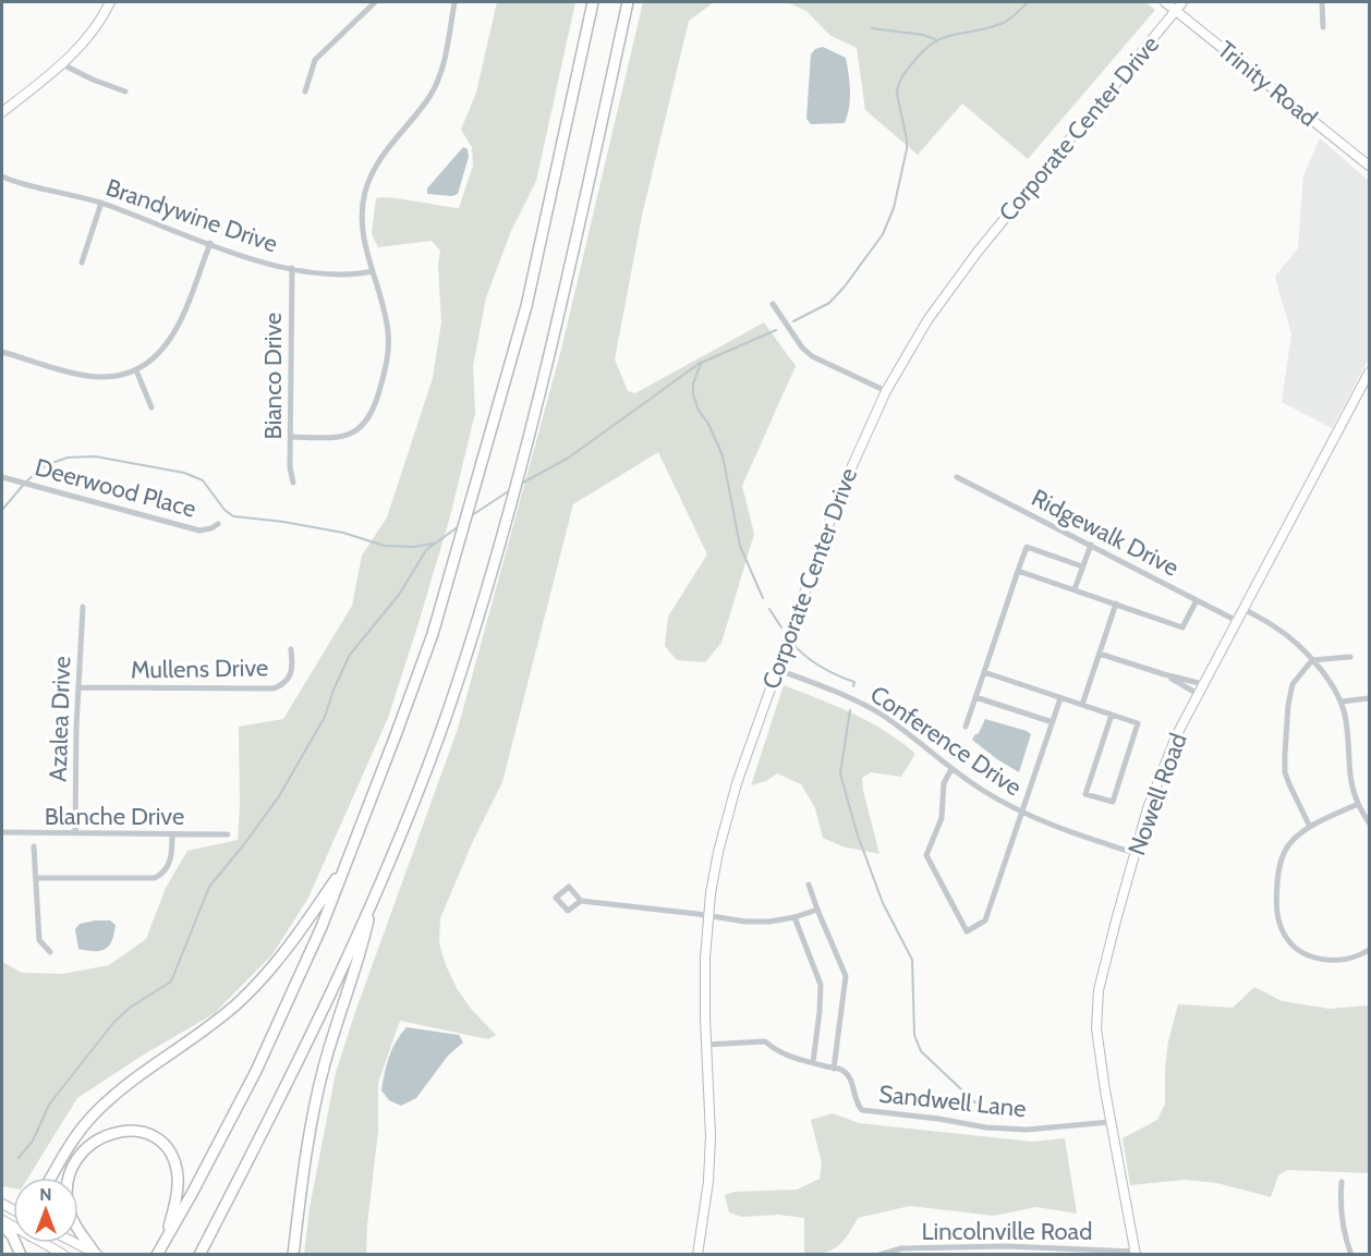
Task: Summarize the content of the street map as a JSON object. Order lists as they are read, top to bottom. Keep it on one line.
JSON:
{"streets":{"street":["Trinity Road","Corporate Center Drive","Brandywine Drive","Bianco Drive","Deerwood Place","Ridgewalk Drive","Mullens Drive","Azalea Drive","Conference Drive","Nowell Road","Blanche Drive","Sandwell Lane","Lincolnville Road"]},"crossings":[["Trinity Road","Corporate Center Drive"],["Corporate Center Drive","Conference Drive"],["Corporate Center Drive","Sandwell Lane"],["Brandywine Drive","Bianco Drive"],["Ridgewalk Drive","Nowell Road"],["Mullens Drive","Azalea Drive"],["Azalea Drive","Blanche Drive"],["Conference Drive","Nowell Road"],["Nowell Road","Sandwell Lane"],["Nowell Road","Lincolnville Road"]],"north":"top"}
